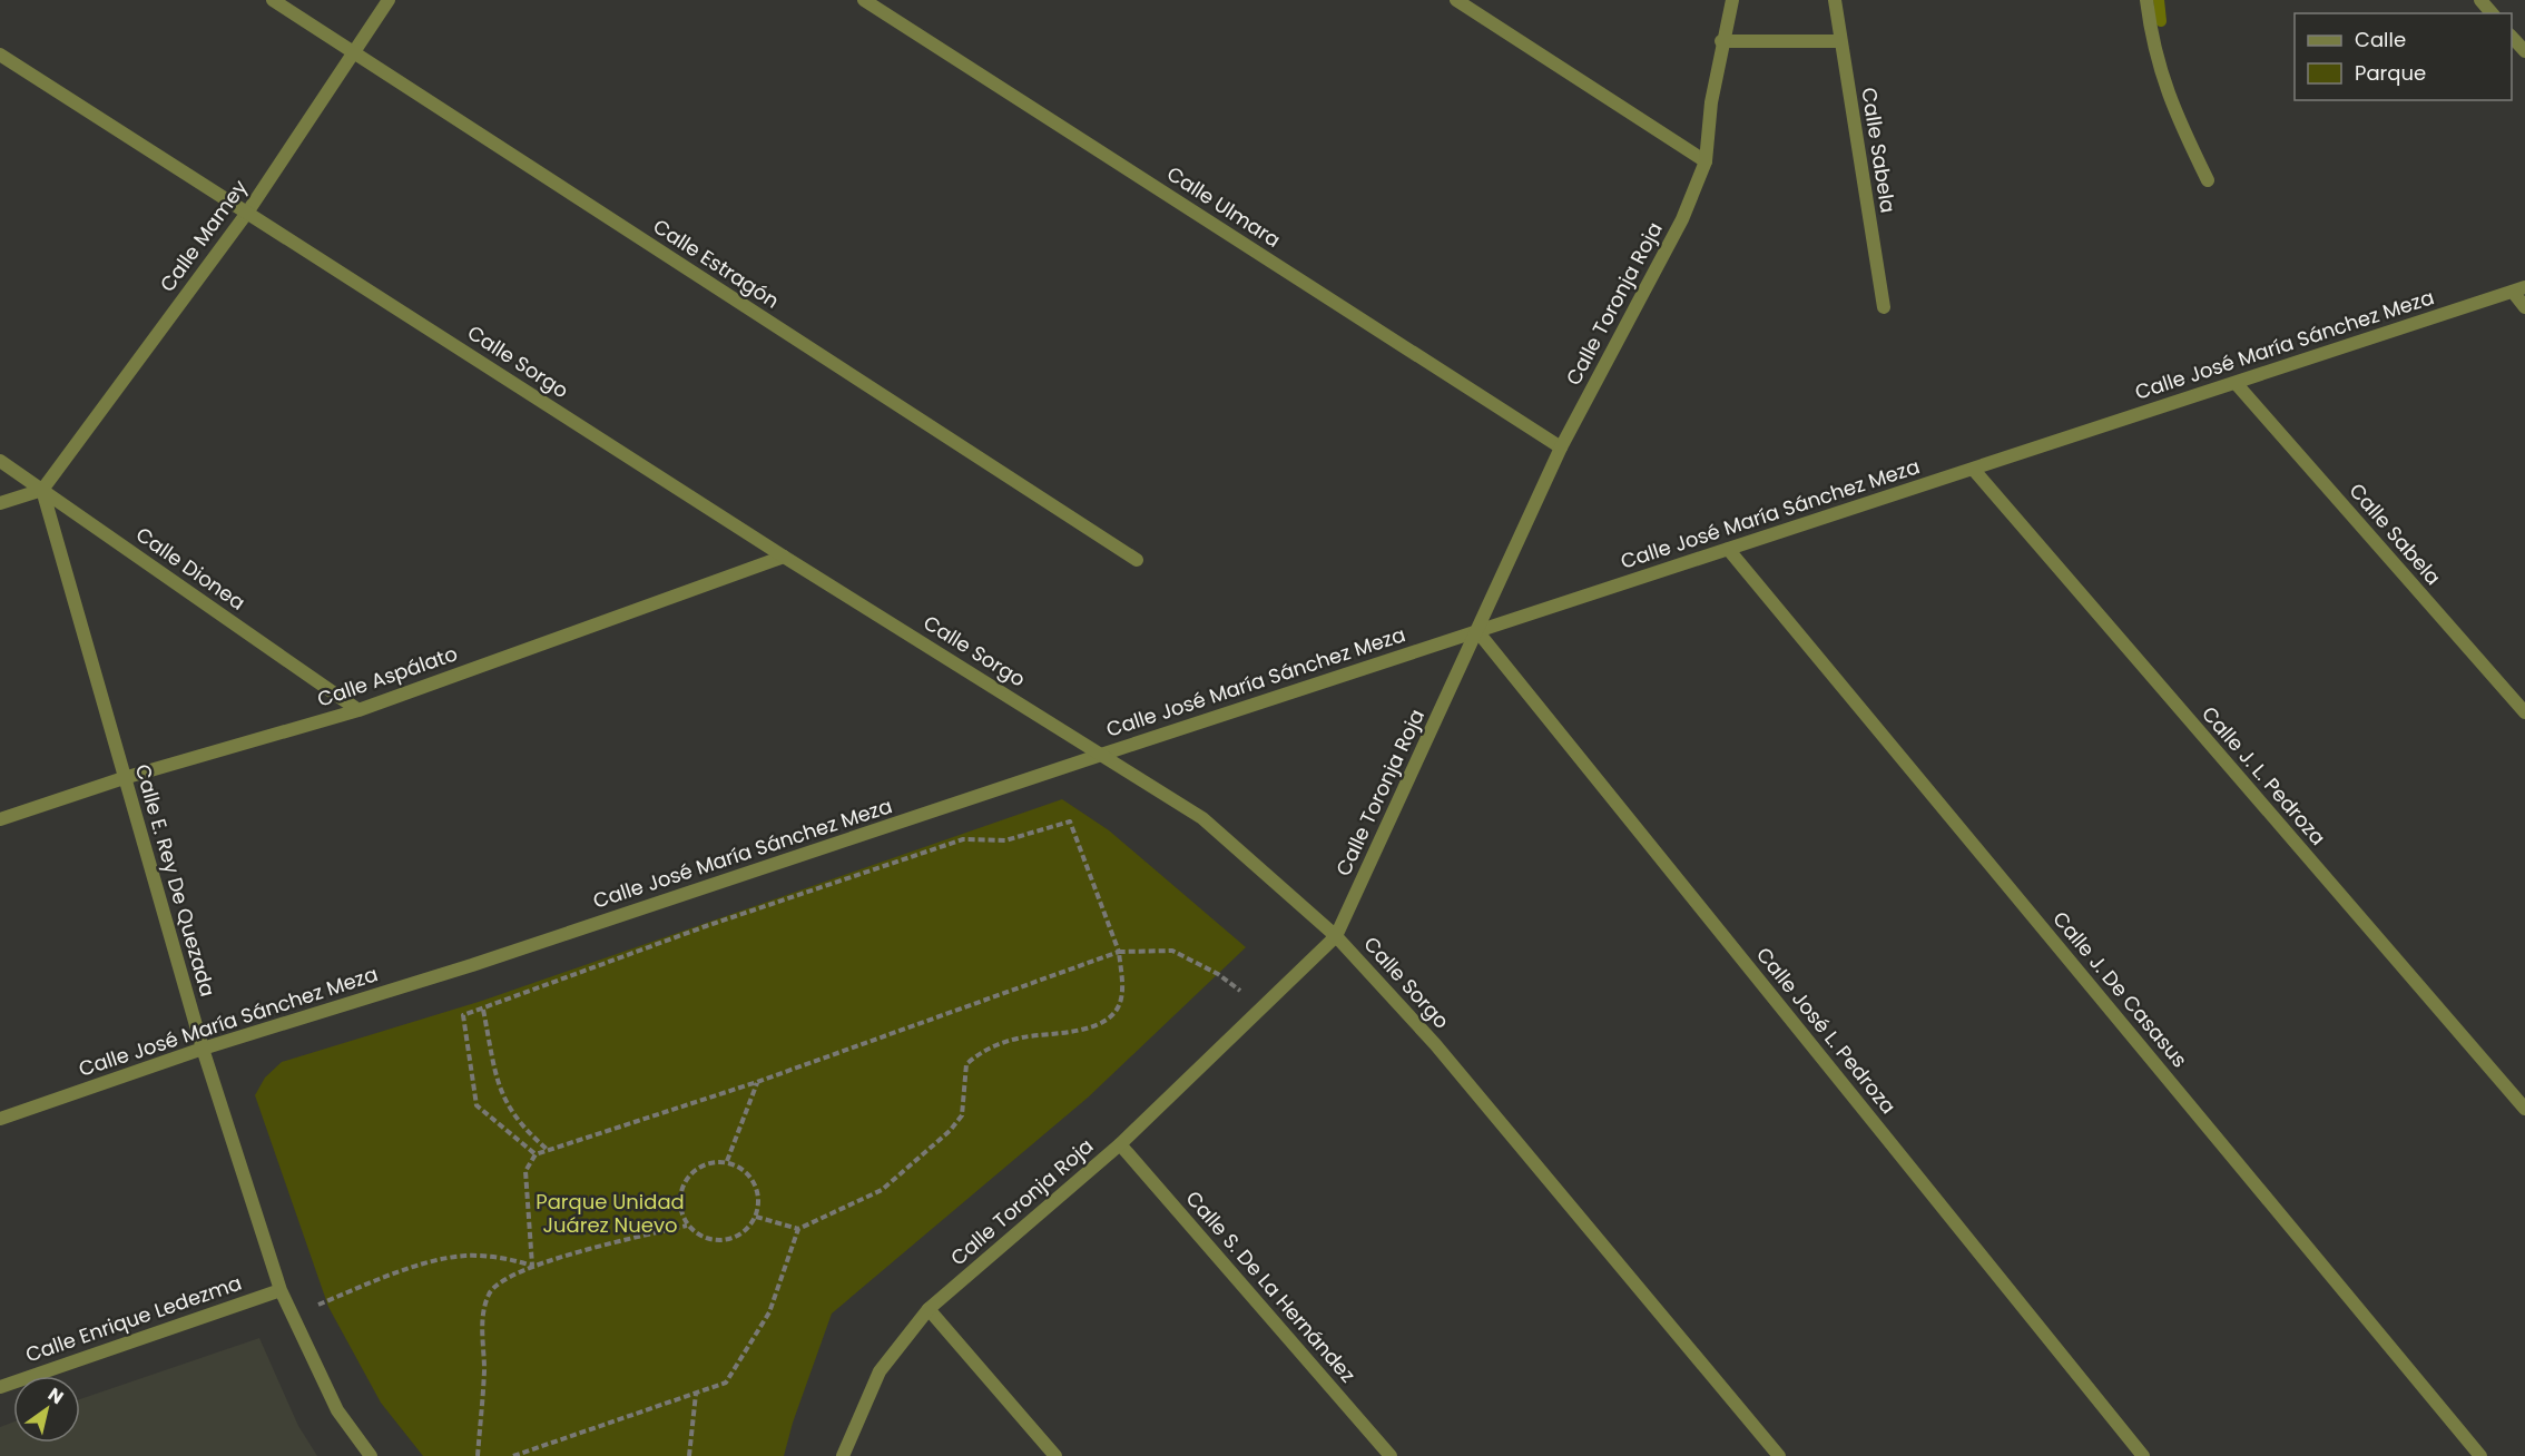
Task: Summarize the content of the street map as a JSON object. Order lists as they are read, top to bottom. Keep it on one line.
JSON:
{"streets":{"street":["Calle Sabela","Calle Ulmara","Calle Mamey","Calle Estragón","Calle Toronja Roja","Calle José María Sánchez Meza","Calle Sorgo","Calle Dionea","Calle Aspálato","Calle J. L. Pedroza","Calle E. Rey De Quezada","Calle J. De Casasus","Calle José L. Pedroza","Calle S. De La Hernández","Calle Enrique Ledezma"]},"crossings":[["Calle Sabela","Calle José María Sánchez Meza"],["Calle Ulmara","Calle Toronja Roja"],["Calle Mamey","Calle Estragón"],["Calle Mamey","Calle Sorgo"],["Calle Mamey","Calle Dionea"],["Calle Mamey","Calle E. Rey De Quezada"],["Calle Toronja Roja","Calle José María Sánchez Meza"],["Calle Toronja Roja","Calle Sorgo"],["Calle Toronja Roja","Calle José L. Pedroza"],["Calle Toronja Roja","Calle S. De La Hernández"],["Calle José María Sánchez Meza","Calle Sorgo"],["Calle José María Sánchez Meza","Calle J. L. Pedroza"],["Calle José María Sánchez Meza","Calle E. Rey De Quezada"],["Calle José María Sánchez Meza","Calle J. De Casasus"],["Calle José María Sánchez Meza","Calle José L. Pedroza"],["Calle Sorgo","Calle Aspálato"],["Calle Dionea","Calle Aspálato"],["Calle Dionea","Calle E. Rey De Quezada"],["Calle Aspálato","Calle E. Rey De Quezada"],["Calle E. Rey De Quezada","Calle Enrique Ledezma"]],"parks":["Parque Unidad Juárez Nuevo"],"legend":["Calle","Parque"],"north":"top right"}
